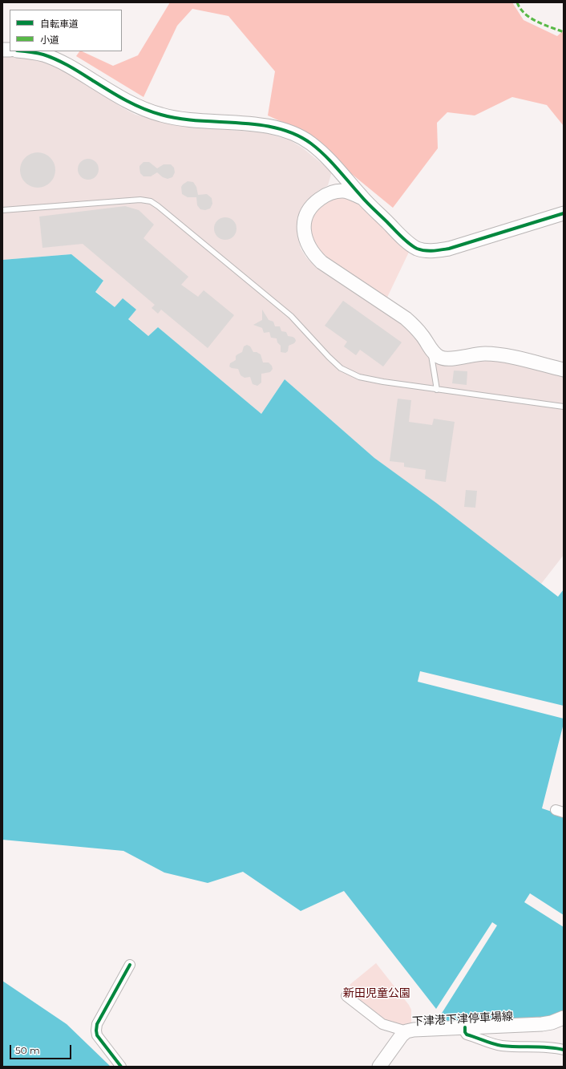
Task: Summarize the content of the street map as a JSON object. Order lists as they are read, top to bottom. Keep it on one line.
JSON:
{"streets":{"street":["下津港下津停車場線"]},"parks":["新田児童公園"],"legend":["自転車道","小道"],"scale_bar":"50 m"}
